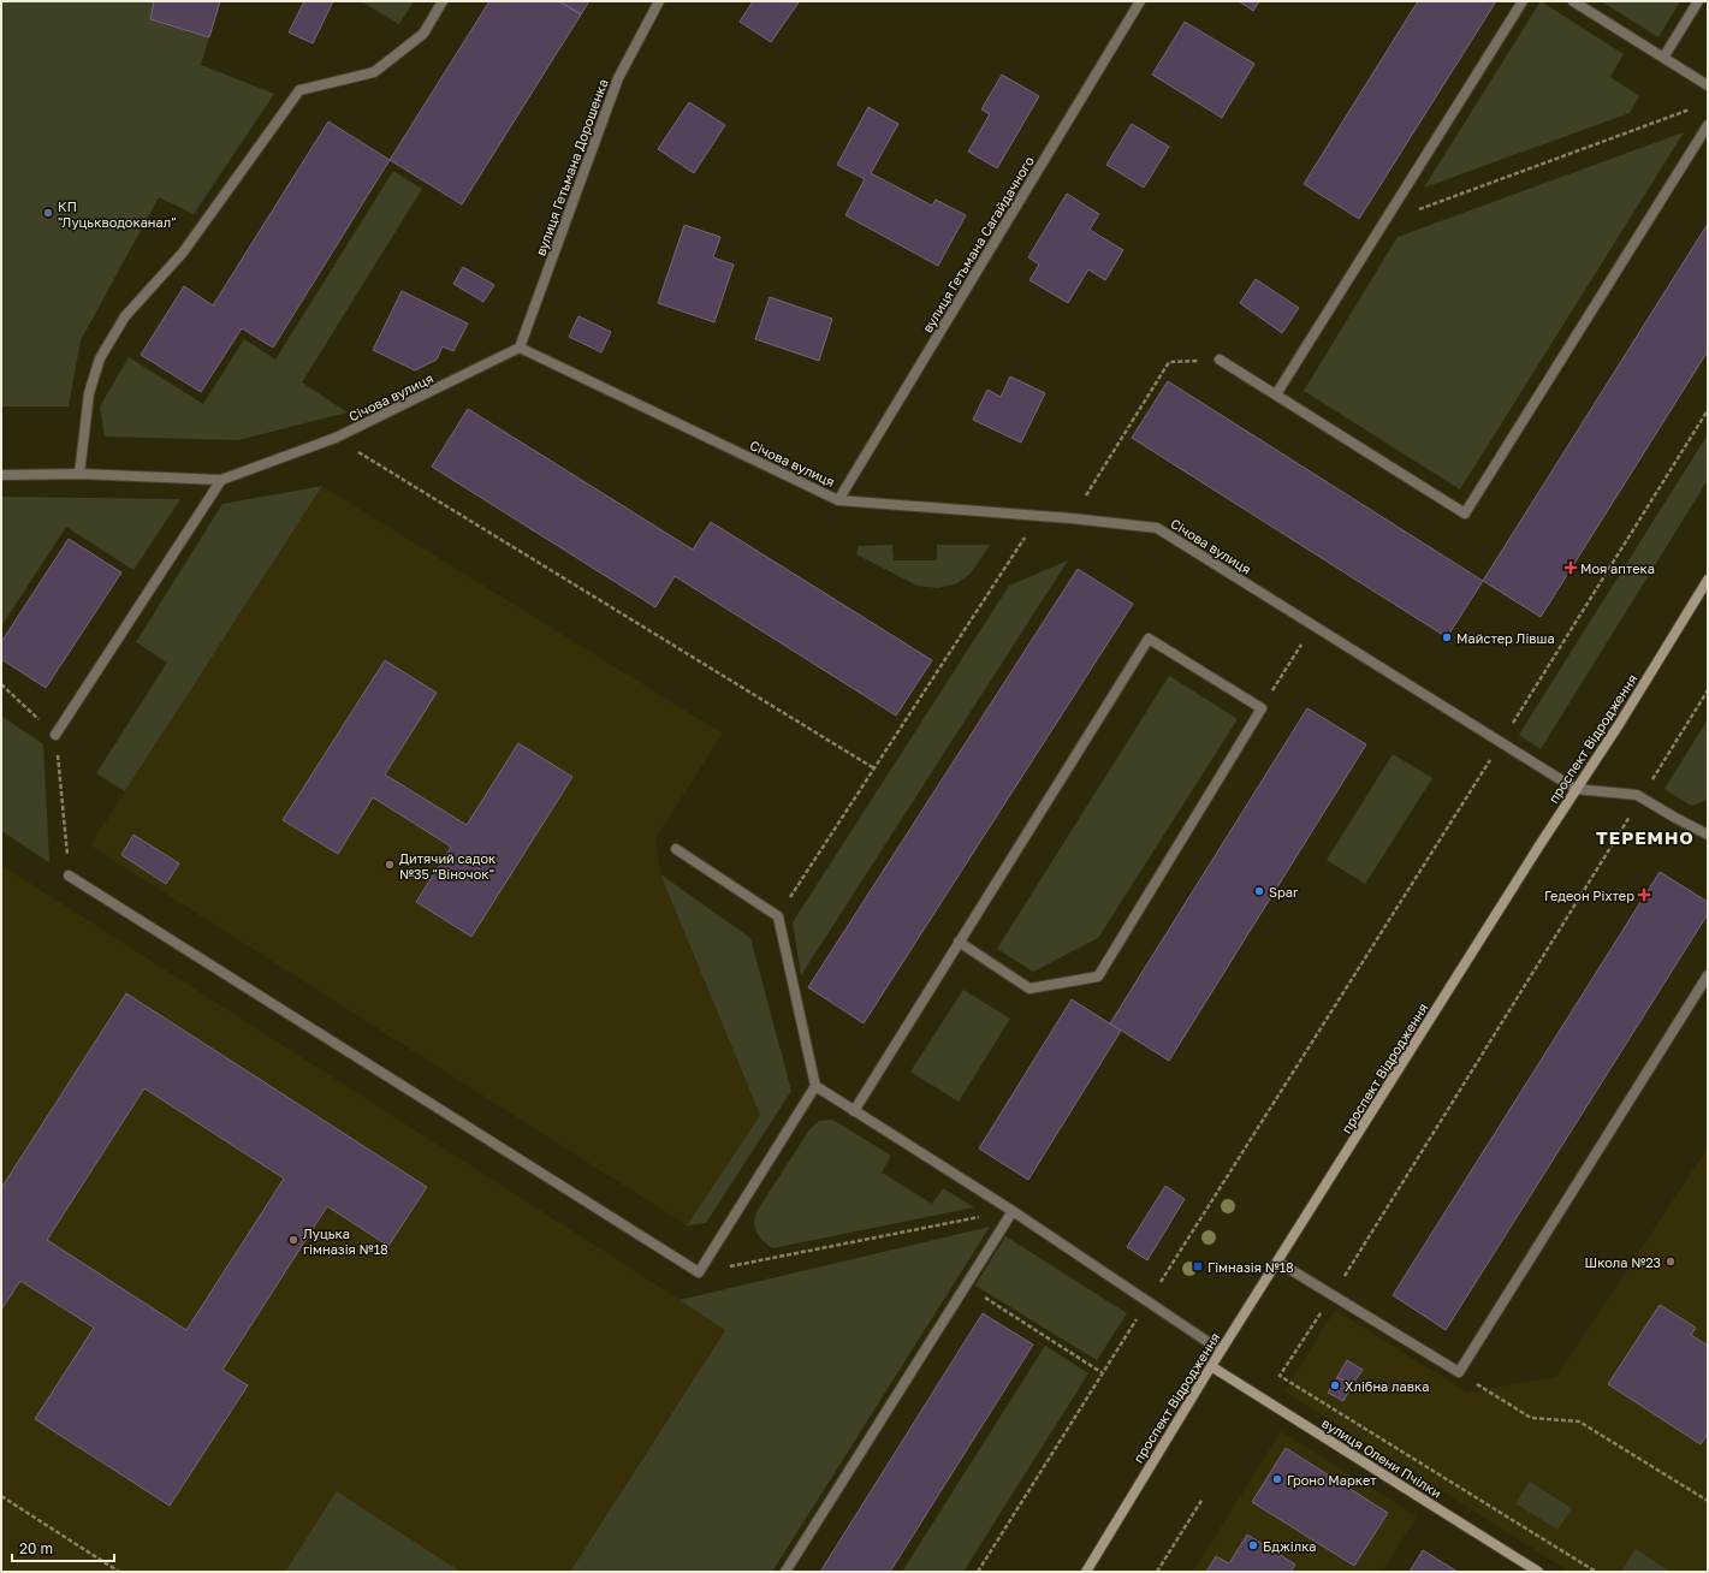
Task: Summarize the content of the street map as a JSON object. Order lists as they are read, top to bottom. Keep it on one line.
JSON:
{"streets":{"main road":["проспект Відродження","вулиця Олени Пчілки"],"street":["вулиця Гетьмана Дорошенка","вулиця Гетьмана Сагайдачного","Січова вулиця"]},"crossings":[["вулиця Гетьмана Дорошенка","Січова вулиця"],["вулиця Гетьмана Сагайдачного","Січова вулиця"],["Січова вулиця","проспект Відродження"],["проспект Відродження","вулиця Олени Пчілки"]],"districts":["ТЕРЕМНО"],"places":{"other":["КП \"Луцькводоканал\"","Майстер Лівша","Дитячий садок №35 \"Віночок\"","Spar","Луцька гімназія №18","Школа №23","Хлібна лавка","Гроно Маркет","Бджілка"],"health":["Моя аптека","Гедеон Ріхтер"],"transit":["Гімназія №18"]},"scale_bar":"20 m"}
